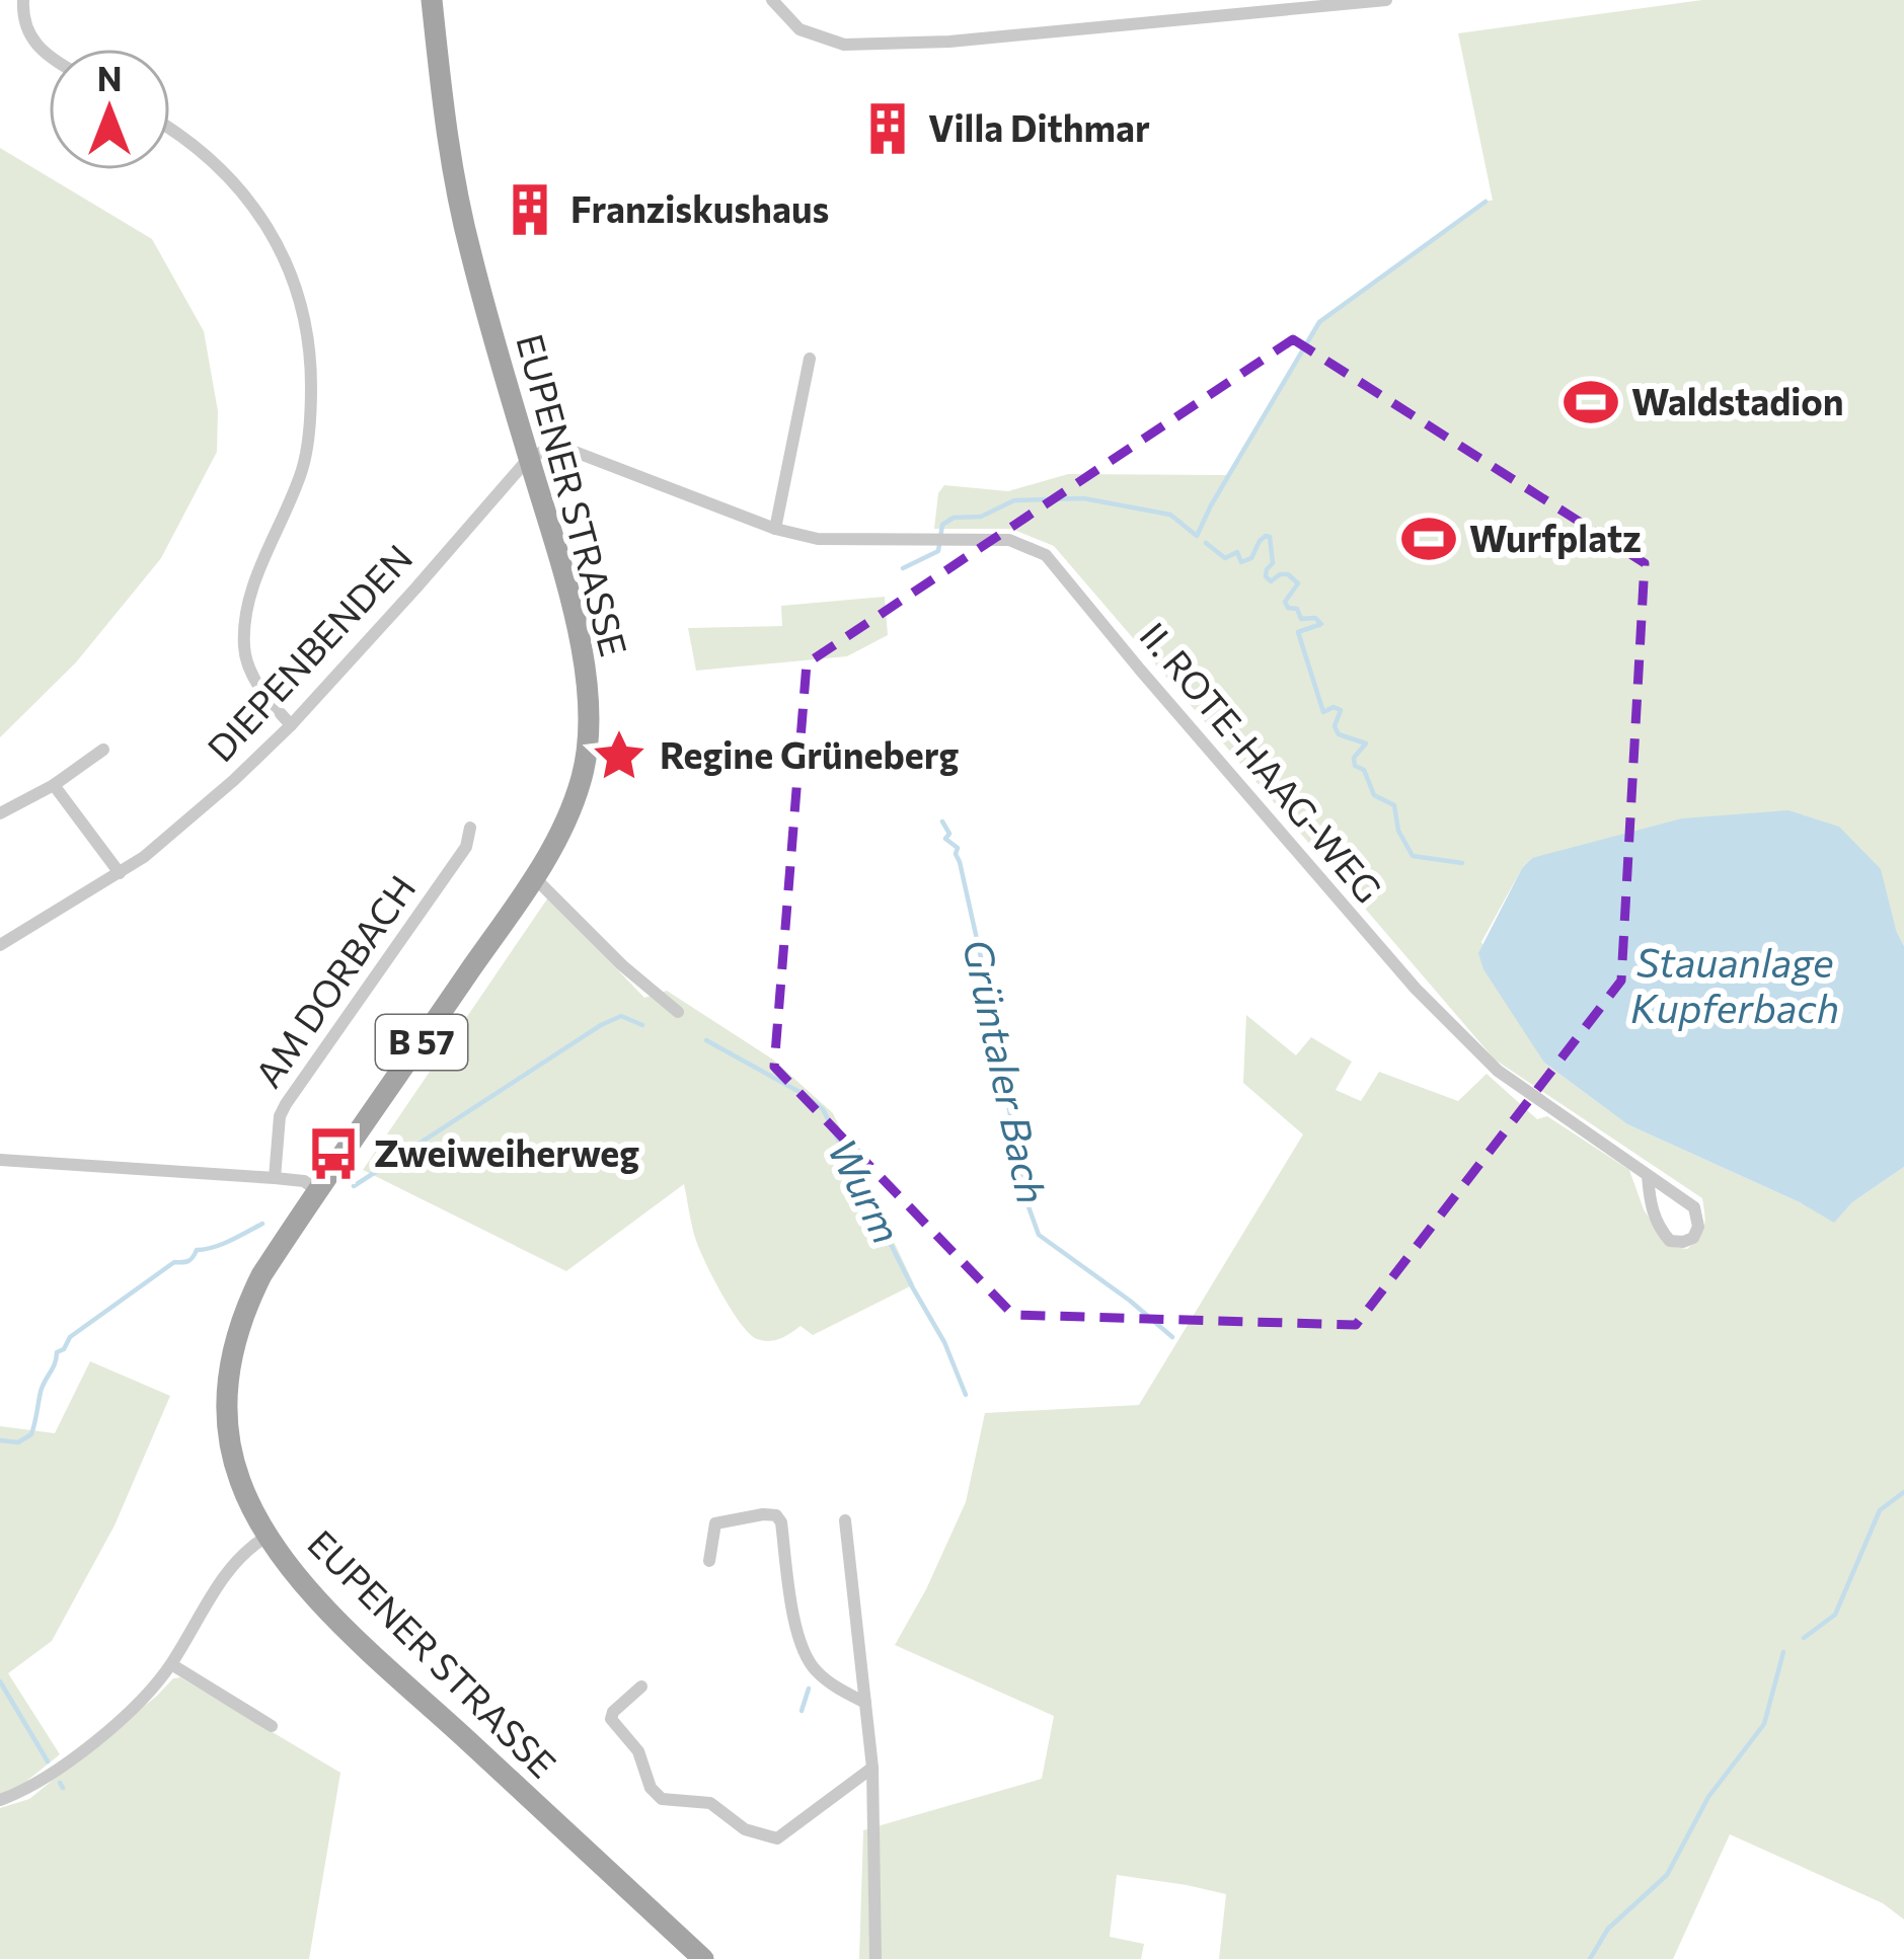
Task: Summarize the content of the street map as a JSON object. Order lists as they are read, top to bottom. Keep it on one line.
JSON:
{"streets":{"main road":["EUPENER STRASSE","B 57"],"street":["DIEPENBENDEN","II. ROTE-HAAG-WEG","AM DORBACH"]},"crossings":[["EUPENER STRASSE","DIEPENBENDEN"],["EUPENER STRASSE","II. ROTE-HAAG-WEG"],["DIEPENBENDEN","II. ROTE-HAAG-WEG"]],"water":["Stauanlage Kupferbach","Grüntaler Bach","Wurm"],"places":{"building":["Villa Dithmar","Franziskushaus"],"sports":["Waldstadion","Wurfplatz"],"place":["Regine Grüneberg"],"bus stop":["Zweiweiherweg"]},"north":"top"}
